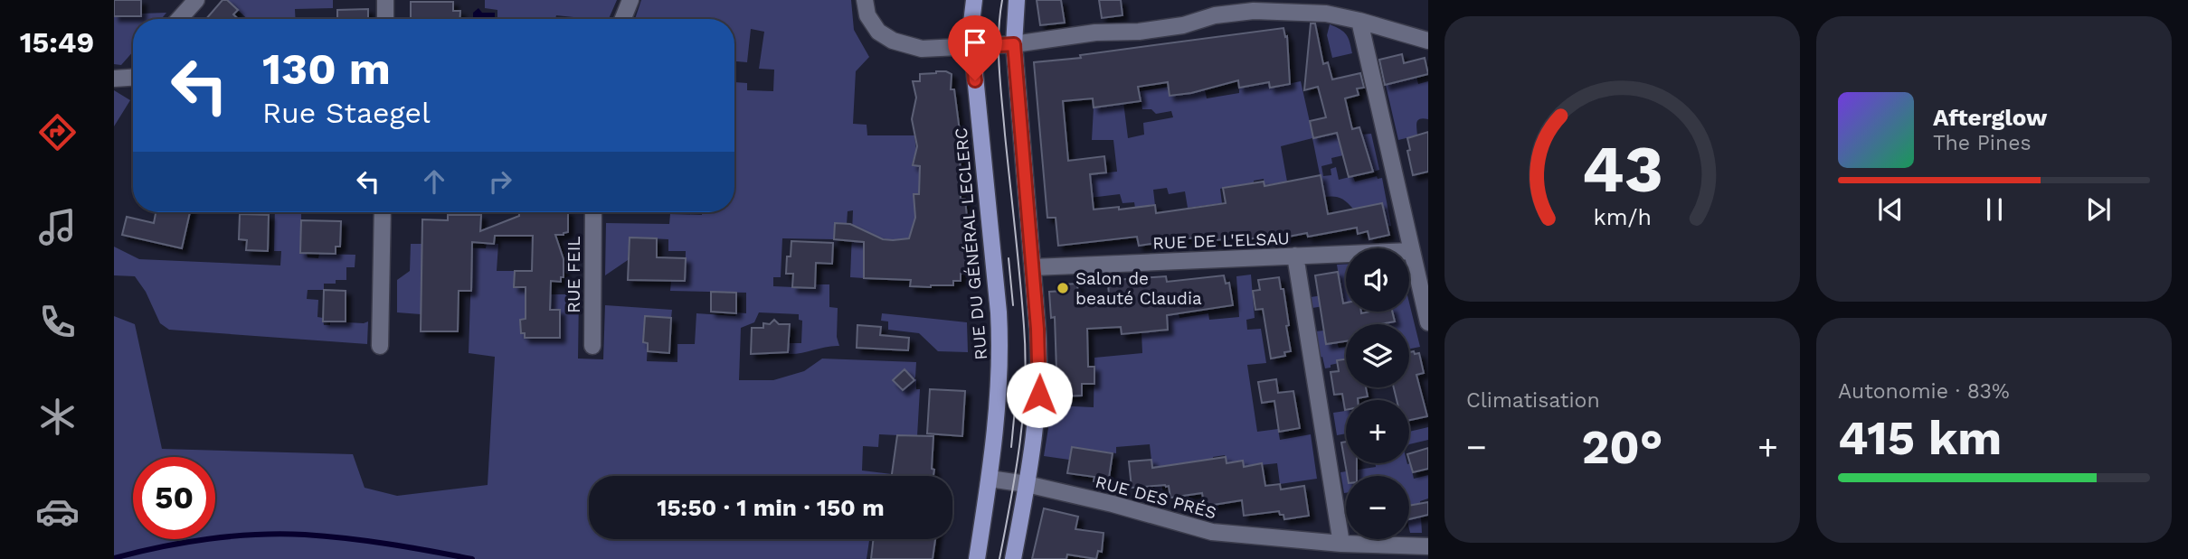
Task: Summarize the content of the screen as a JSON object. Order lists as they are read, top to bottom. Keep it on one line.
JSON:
{"streets":{"main road":["RUE DU GÉNÉRAL LECLERC"],"street":["RUE DE L'ELSAU","RUE FEIL","RUE DES PRÉS"]},"crossings":[["RUE DU GÉNÉRAL LECLERC","RUE DES PRÉS"]],"places":["Salon de beauté Claudia"],"page":{"tabs":"15:49","turn":["130 m","Rue Staegel"],"song":["Afterglow","The Pines"],"map_buttons":["+","−"],"tile":["Climatisation",["Autonomie · 83%","415 km"]],"heat":["−","20°","+"],"limit":"50","trip":"15:50 · 1 min · 150 m","gauge":["43","km/h"]}}
